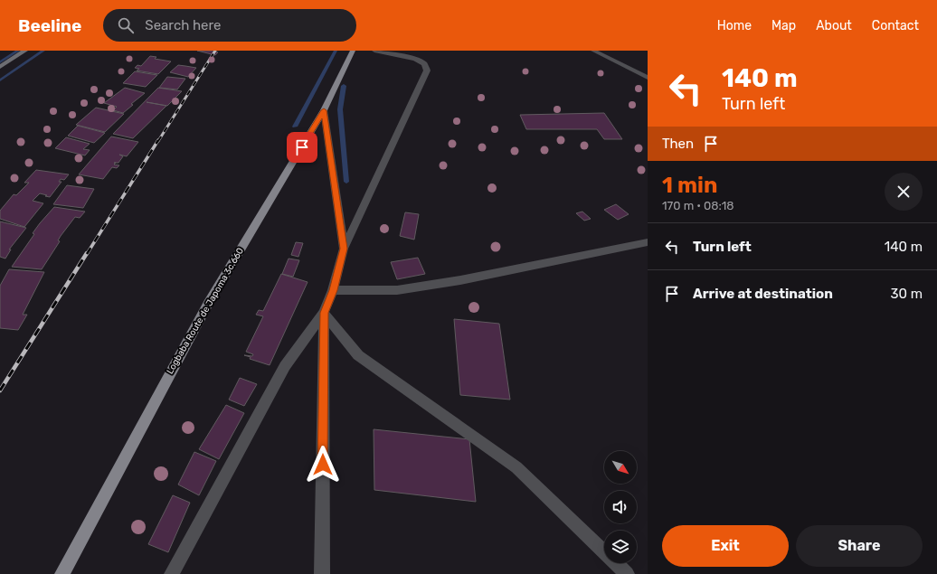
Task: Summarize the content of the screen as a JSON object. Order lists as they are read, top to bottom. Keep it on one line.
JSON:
{"streets":{"main road":["Logbaba Route de Japoma 3c.660"]},"north":"bottom right","page":{"header":"Beeline","search":"Search here","nav":["Home","Map","About","Contact"],"turn":["140 m","Turn left"],"then":"Then","heading":["1 min","170 m · 08:18"],"list":[{"name":"Turn left","value":"140 m"},{"name":"Arrive at destination","value":"30 m"}],"buttons":["Exit","Share"]}}
